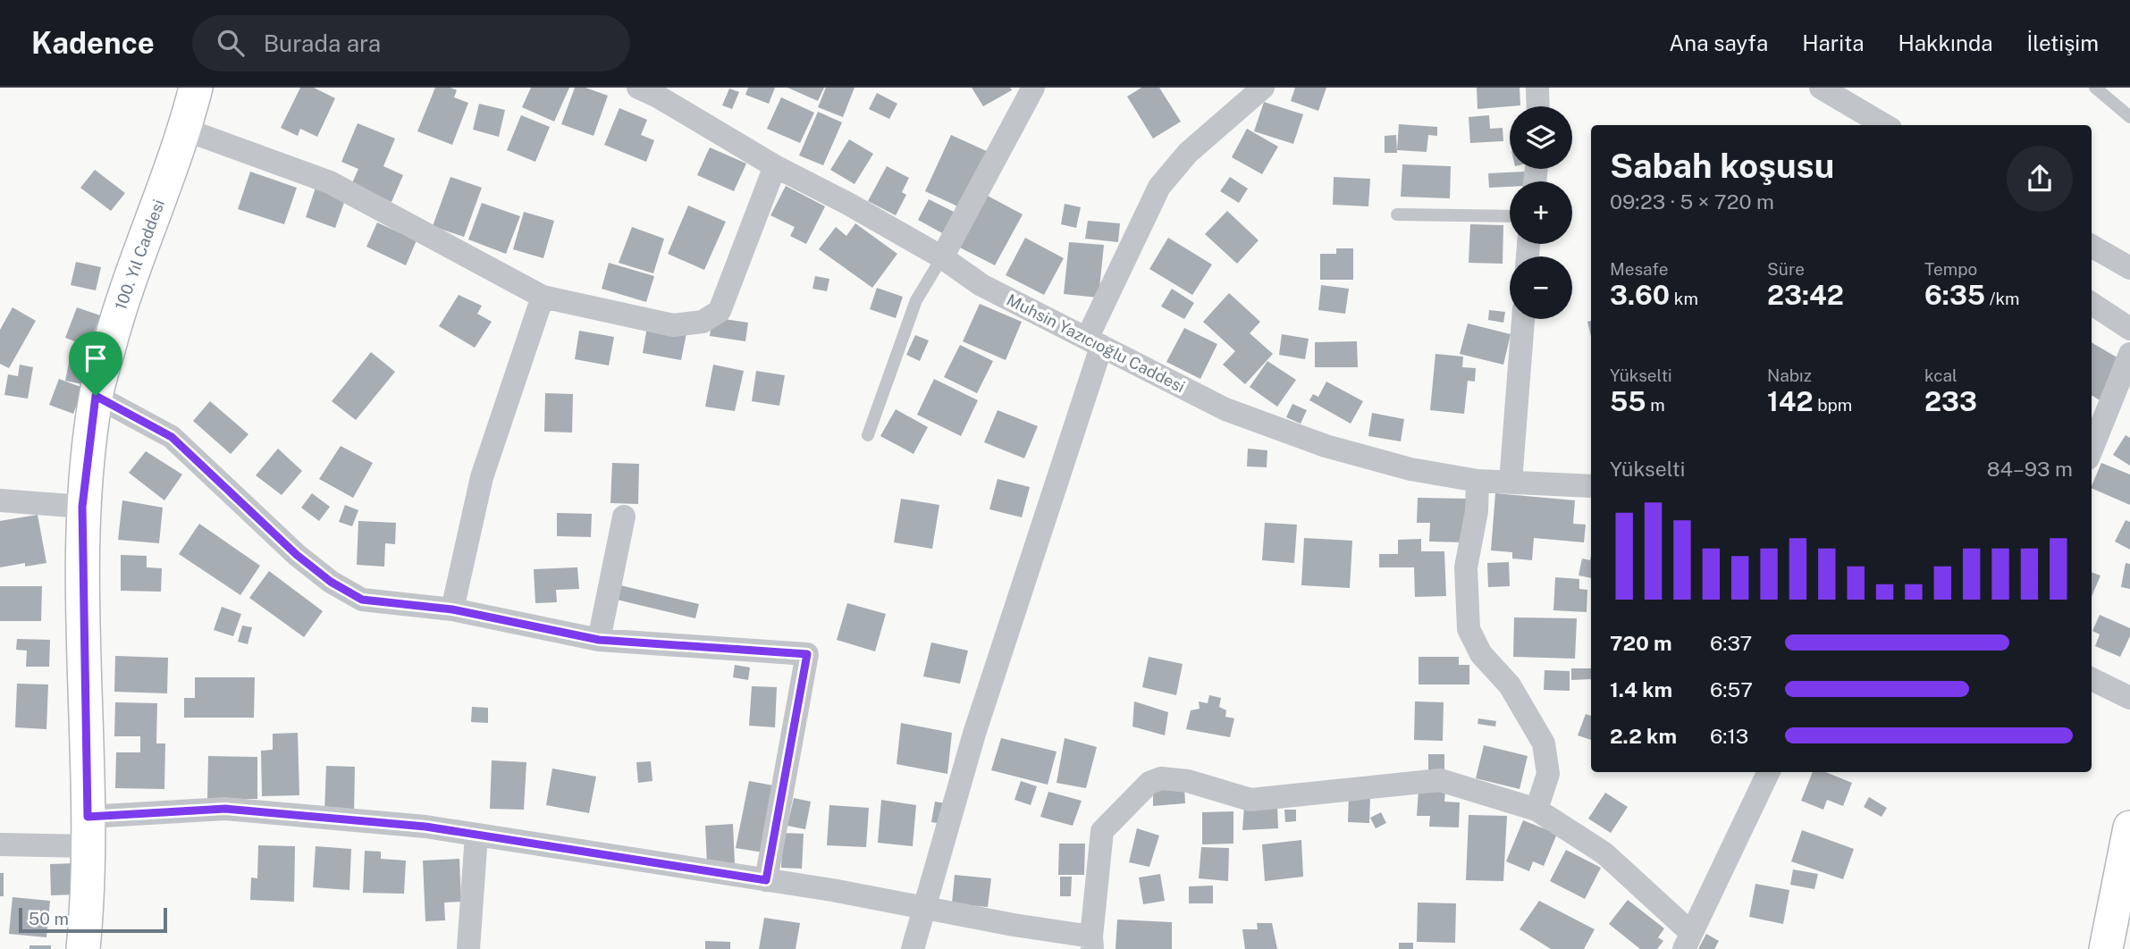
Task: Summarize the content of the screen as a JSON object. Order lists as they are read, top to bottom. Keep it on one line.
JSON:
{"streets":{"street":["100. Yıl Caddesi","Muhsin Yazıcıoğlu Caddesi"]},"scale_bar":"50 m","page":{"header":"Kadence","search":"Burada ara","nav":["Ana sayfa","Harita","Hakkında","İletişim"],"map_buttons":["+","−"],"heading":["Sabah koşusu","09:23 · 5 × 720 m"],"stats":[["Mesafe","3.60 km"],["Süre","23:42"],["Tempo","6:35 /km"],["Yükselti","55 m"],["Nabız","142 bpm"],["kcal","233"]],"chart":["Yükselti","84–93 m"],"list":[{"name":"720 m","note":"6:37"},{"name":"1.4 km","note":"6:57"},{"name":"2.2 km","note":"6:13"}],"scale":"50 m"}}
